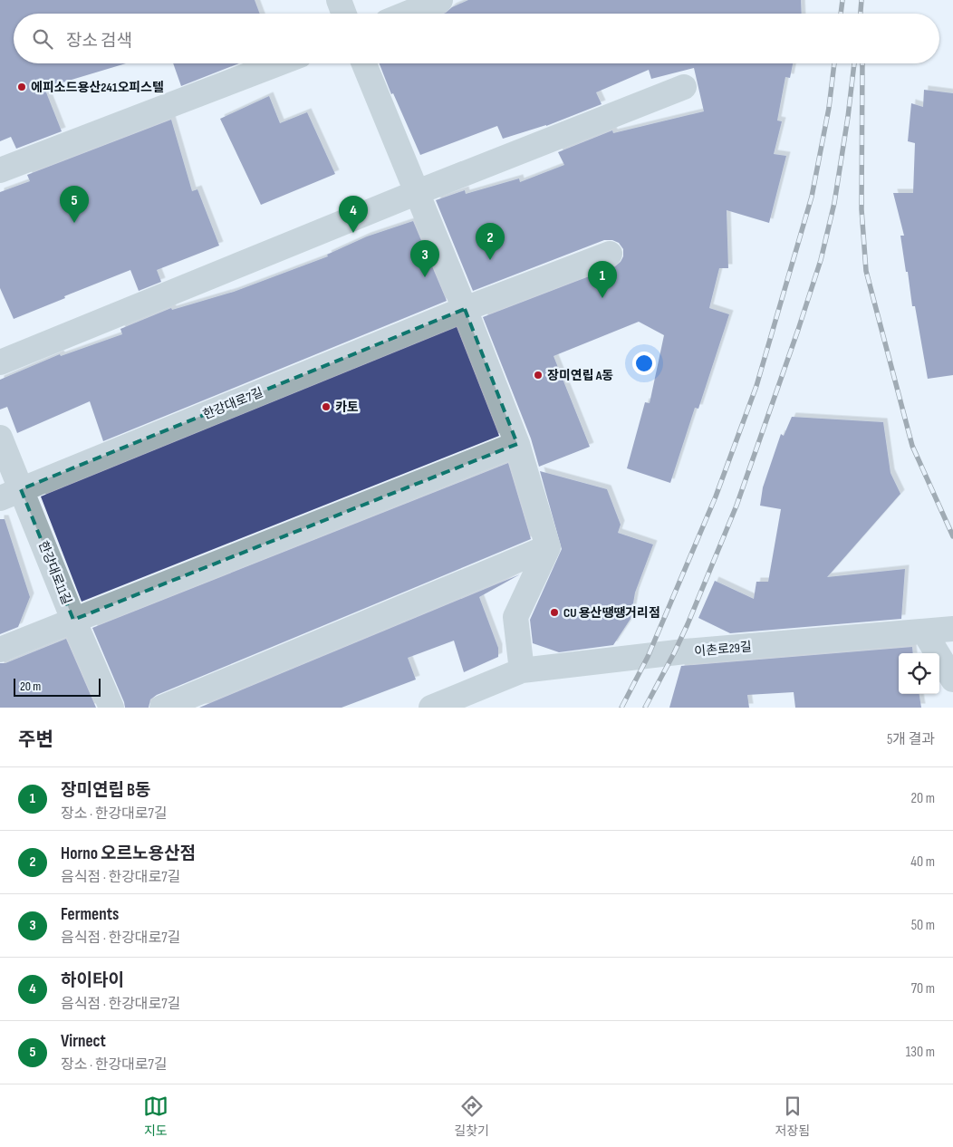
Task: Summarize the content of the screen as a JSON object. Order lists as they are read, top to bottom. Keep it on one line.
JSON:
{"streets":{"street":["한강대로7길","한강대로11길","이촌로29길"]},"crossings":[["한강대로7길","한강대로11길"]],"places":["에피소드용산241오피스텔","장미연립 A동","카토","CU 용산땡땡거리점"],"scale_bar":"20 m","page":{"search":"장소 검색","pins":["5","4","2","3","1"],"scale":"20 m","heading":["주변","5개 결과"],"list":[{"mark":"1","name":"장미연립 B동","note":"장소 · 한강대로7길","value":"20 m"},{"mark":"2","name":"Horno 오르노용산점","note":"음식점 · 한강대로7길","value":"40 m"},{"mark":"3","name":"Ferments","note":"음식점 · 한강대로7길","value":"50 m"},{"mark":"4","name":"하이타이","note":"음식점 · 한강대로7길","value":"70 m"},{"mark":"5","name":"Virnect","note":"장소 · 한강대로7길","value":"130 m"}],"nav":["지도","길찾기","저장됨"]}}
